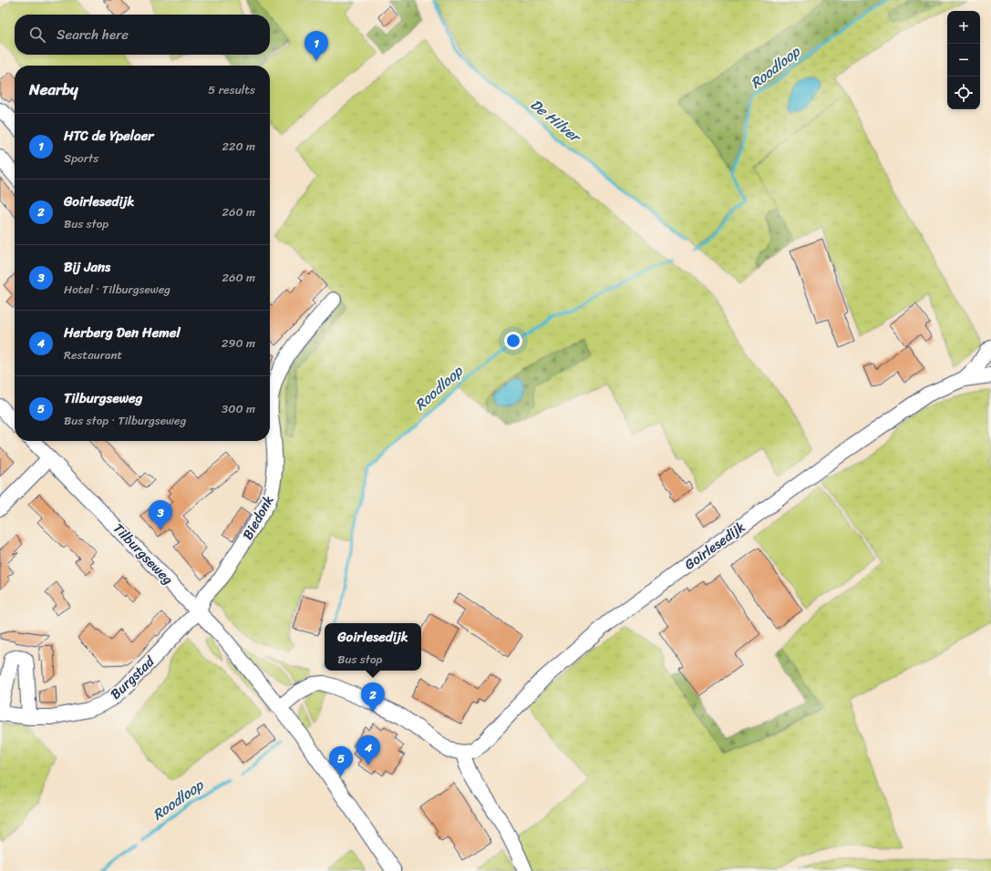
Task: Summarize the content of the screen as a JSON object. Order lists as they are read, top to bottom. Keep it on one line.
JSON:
{"streets":{"street":["Biedonk","Goirlesedijk","Tilburgseweg","Burgstad"]},"crossings":[["Biedonk","Tilburgseweg"],["Biedonk","Burgstad"],["Tilburgseweg","Burgstad"]],"water":["Roodloop","De Hilver"],"page":{"map_buttons":["+","−"],"search":"Search here","pins":["1","3","2","4","5"],"heading":["Nearby","5 results"],"list":[{"mark":"1","name":"HTC de Ypelaer","note":"Sports","value":"220 m"},{"mark":"2","name":"Goirlesedijk","note":"Bus stop","value":"260 m"},{"mark":"3","name":"Bij Jans","note":"Hotel · Tilburgseweg","value":"260 m"},{"mark":"4","name":"Herberg Den Hemel","note":"Restaurant","value":"290 m"},{"mark":"5","name":"Tilburgseweg","note":"Bus stop · Tilburgseweg","value":"300 m"}],"popup":["Goirlesedijk","Bus stop"]}}
